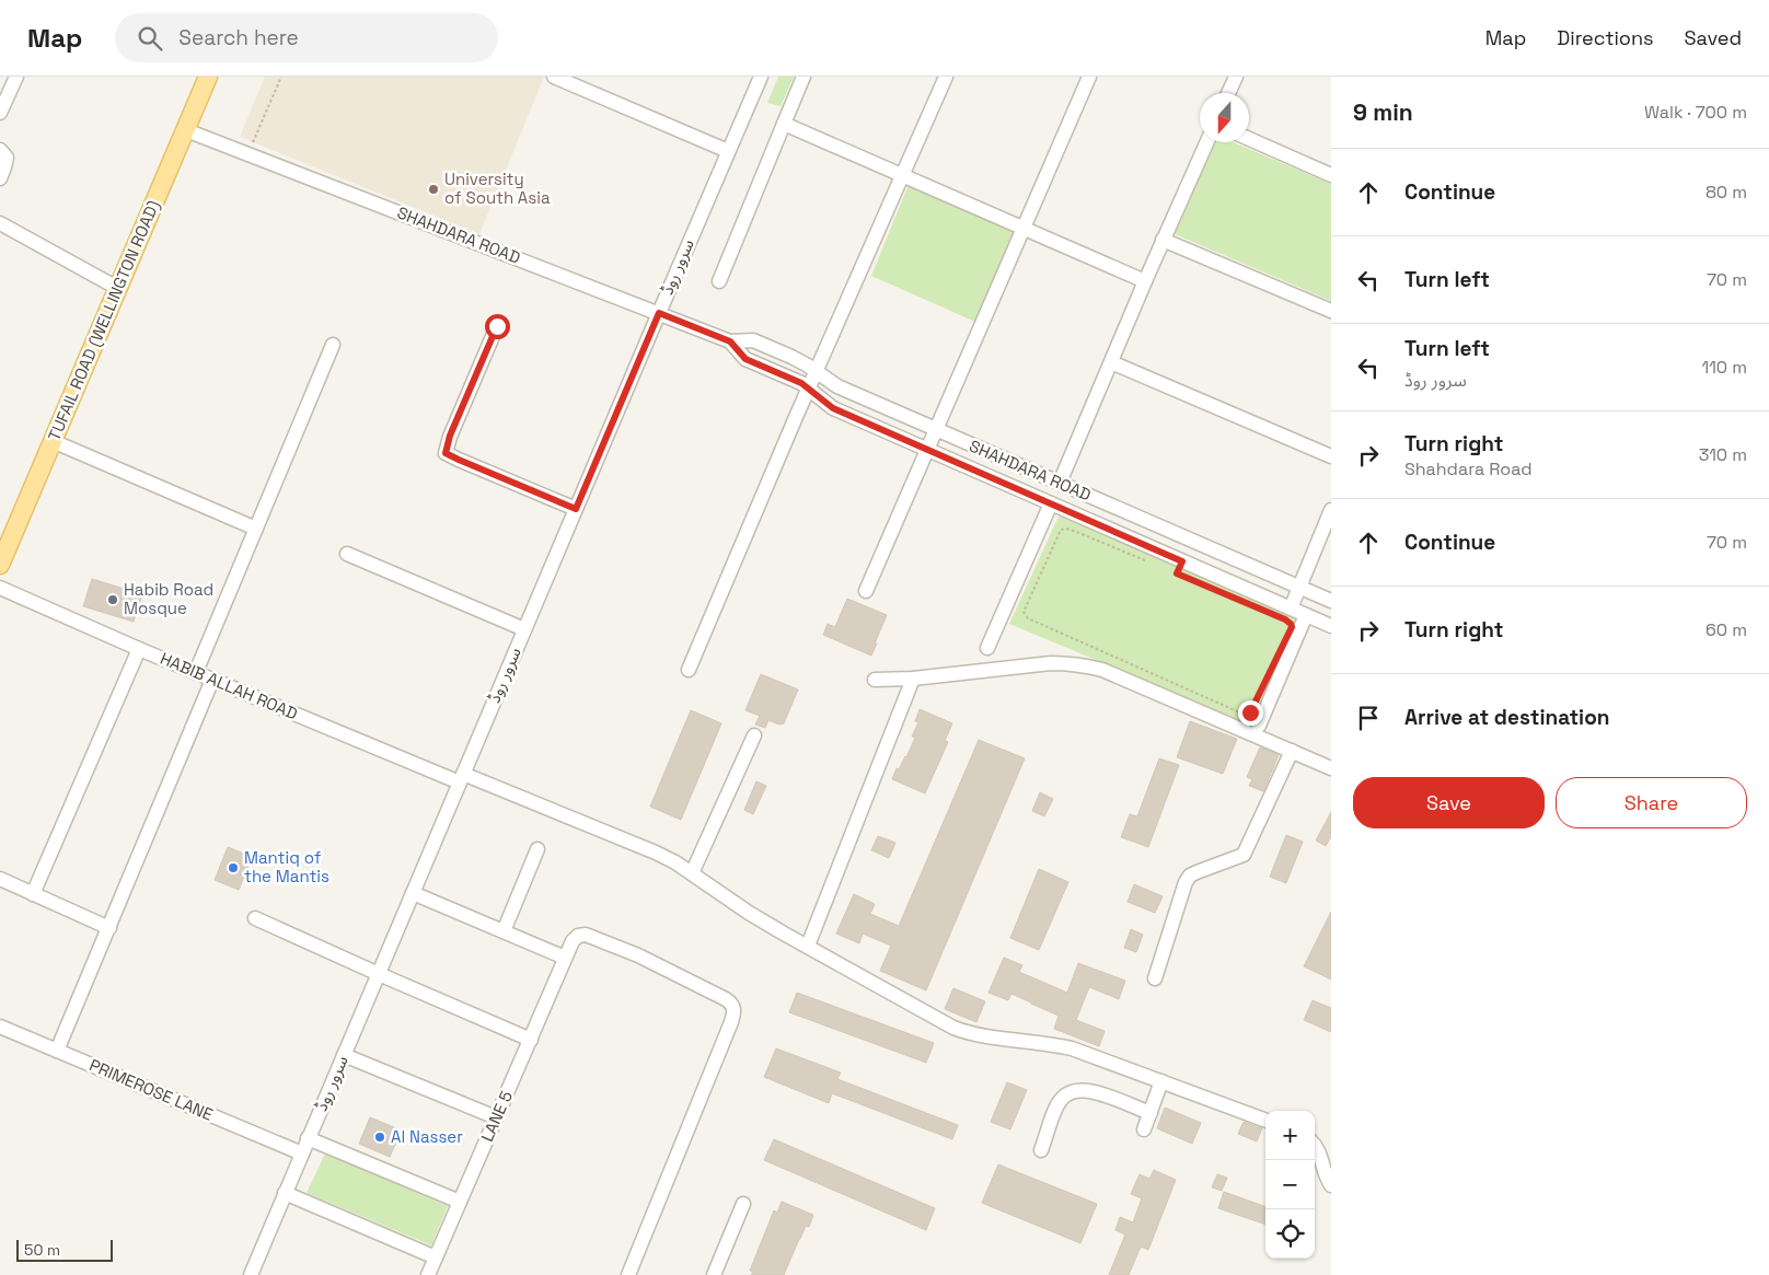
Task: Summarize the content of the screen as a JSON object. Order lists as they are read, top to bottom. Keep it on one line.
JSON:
{"streets":{"main road":["TUFAIL ROAD (WELLINGTON ROAD)"],"street":["SHAHDARA ROAD","سرور روڈ","HABIB ALLAH ROAD","PRIMEROSE LANE","LANE 5"]},"crossings":[["SHAHDARA ROAD","سرور روڈ"],["SHAHDARA ROAD","TUFAIL ROAD (WELLINGTON ROAD)"],["سرور روڈ","HABIB ALLAH ROAD"],["سرور روڈ","PRIMEROSE LANE"]],"places":["University of South Asia","Habib Road Mosque","Mantiq of the Mantis","Al Nasser"],"scale_bar":"50 m","north":"bottom","page":{"header":"Map","search":"Search here","nav":["Map","Directions","Saved"],"heading":["9 min","Walk · 700 m"],"list":[["Continue","80 m"],["Turn left","70 m"],["Turn left","سرور روڈ","110 m"],["Turn right","Shahdara Road","310 m"],["Continue","70 m"],["Turn right","60 m"],"Arrive at destination"],"buttons":["Save","Share"],"map_buttons":["+","−"],"scale":"50 m"}}
